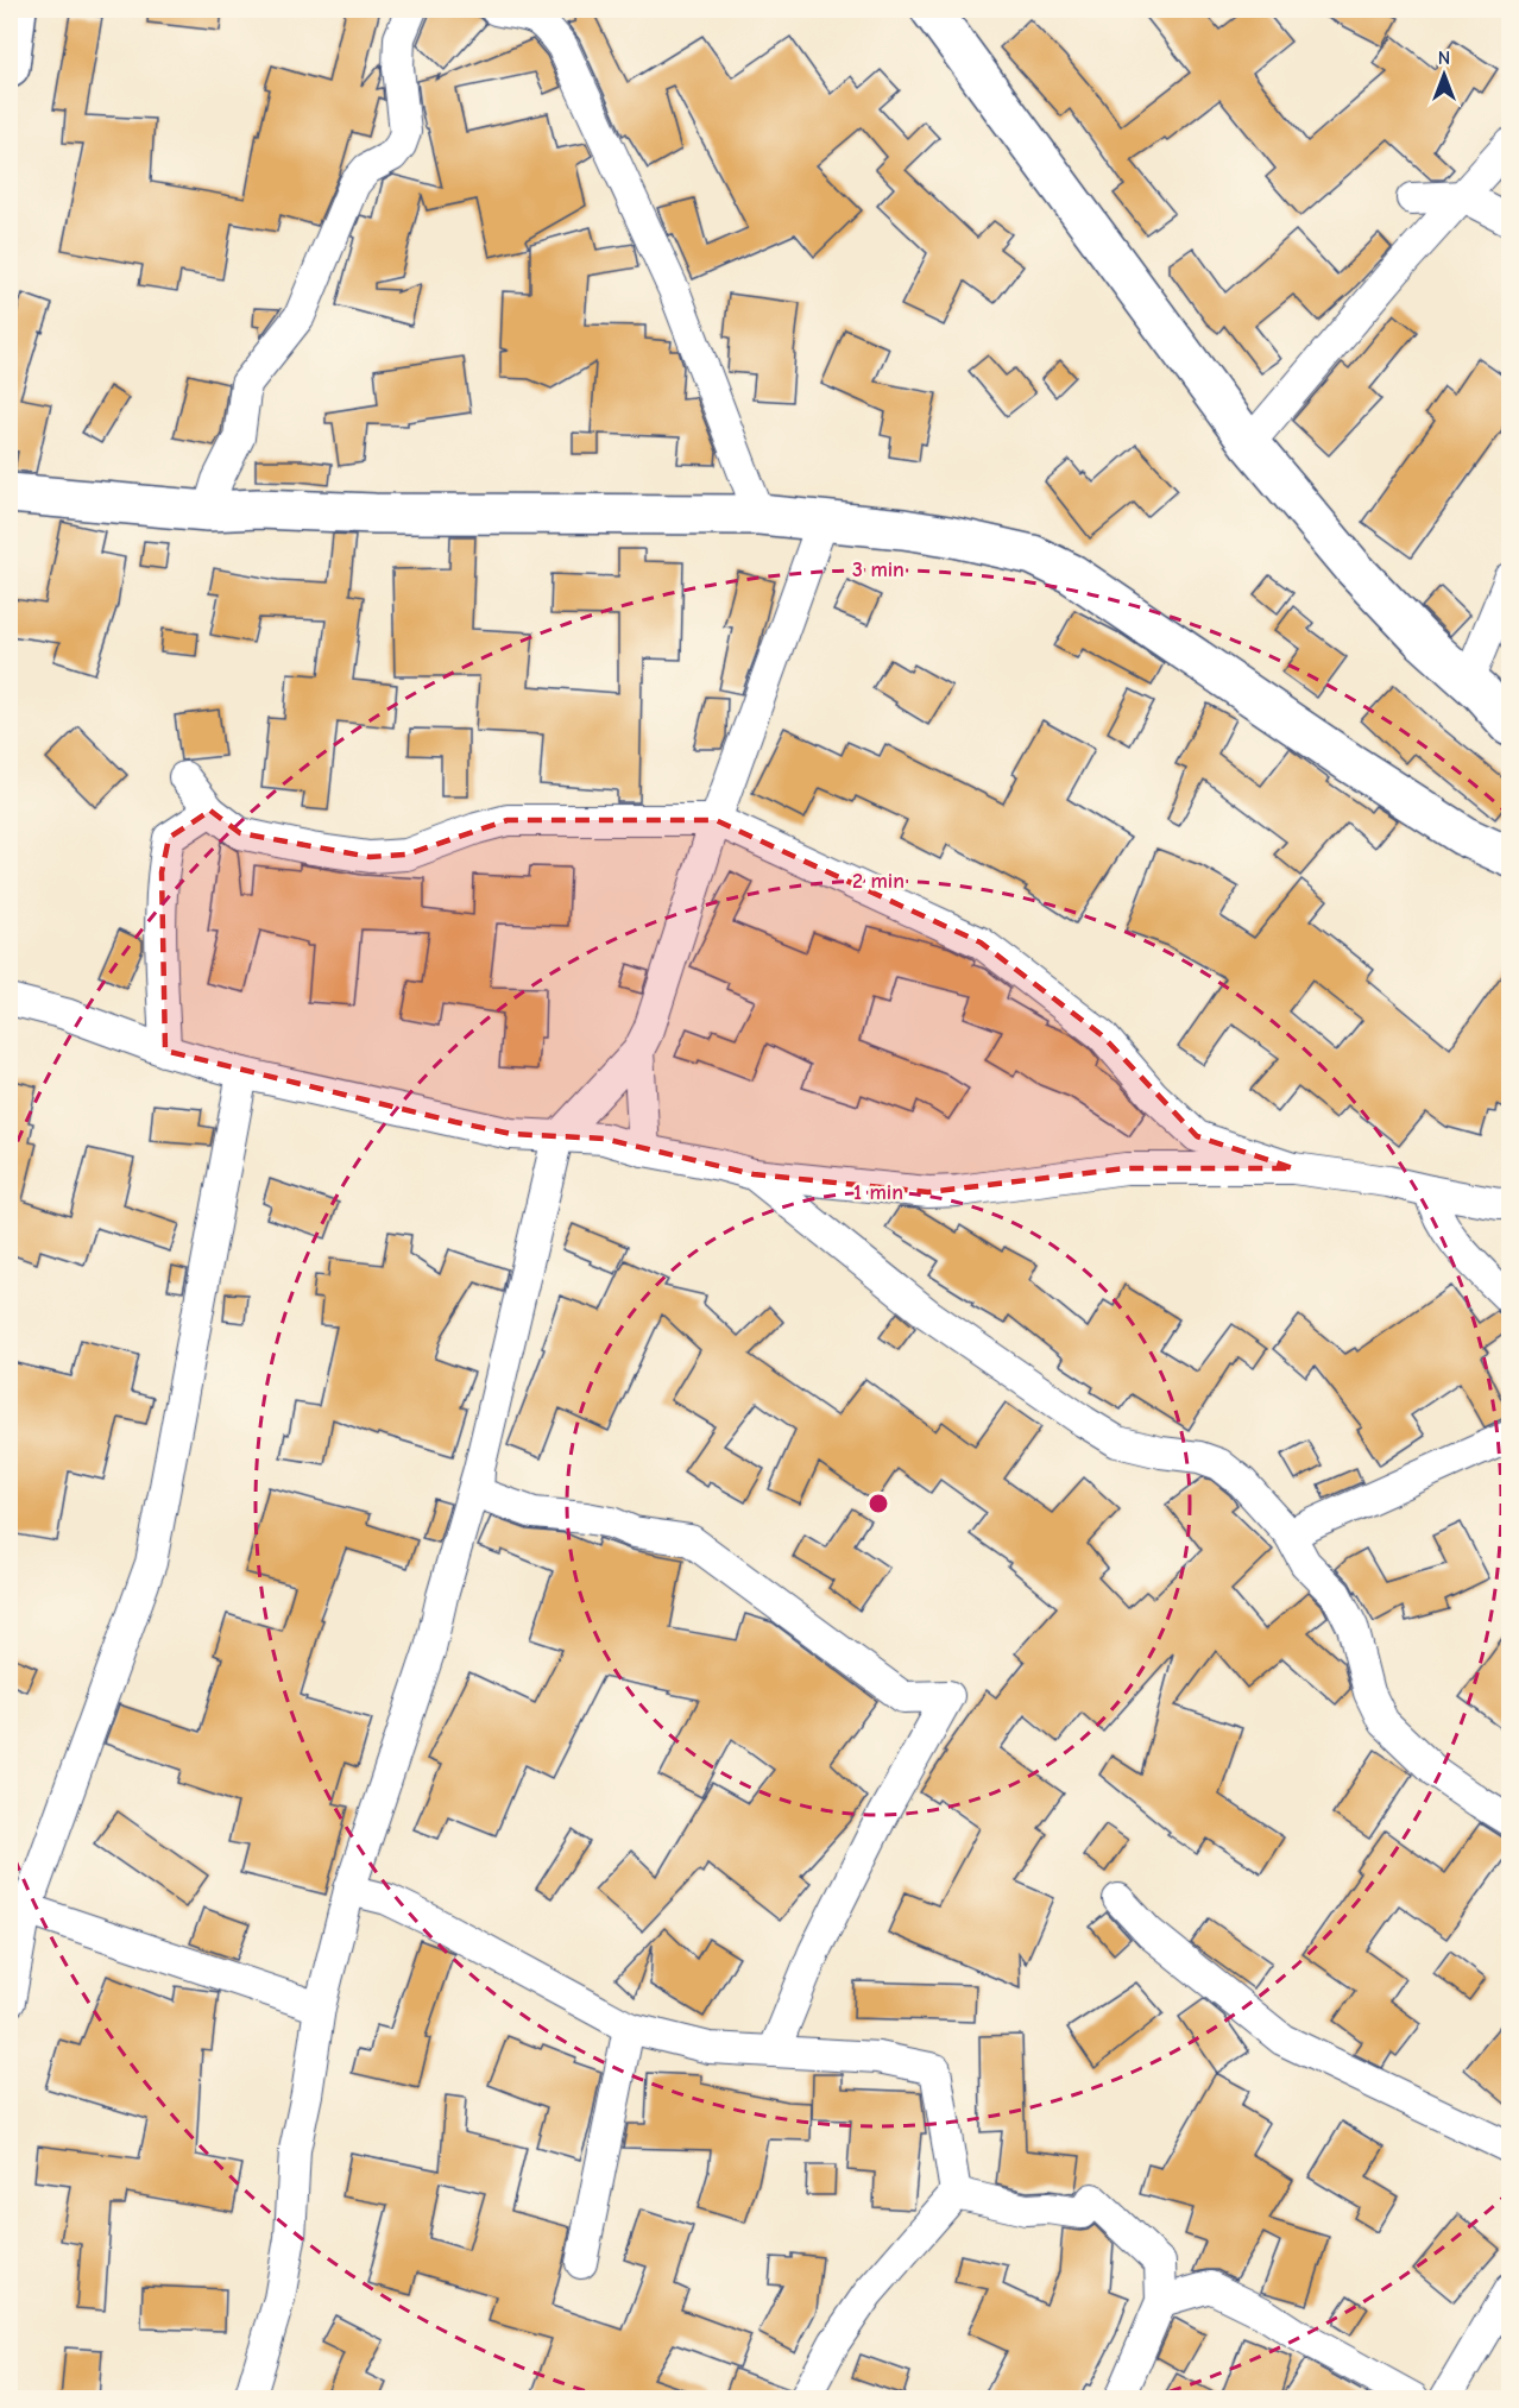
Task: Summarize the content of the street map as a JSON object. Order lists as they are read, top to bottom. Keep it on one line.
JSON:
{"north":"top","rings":["3 min","2 min","1 min"]}
